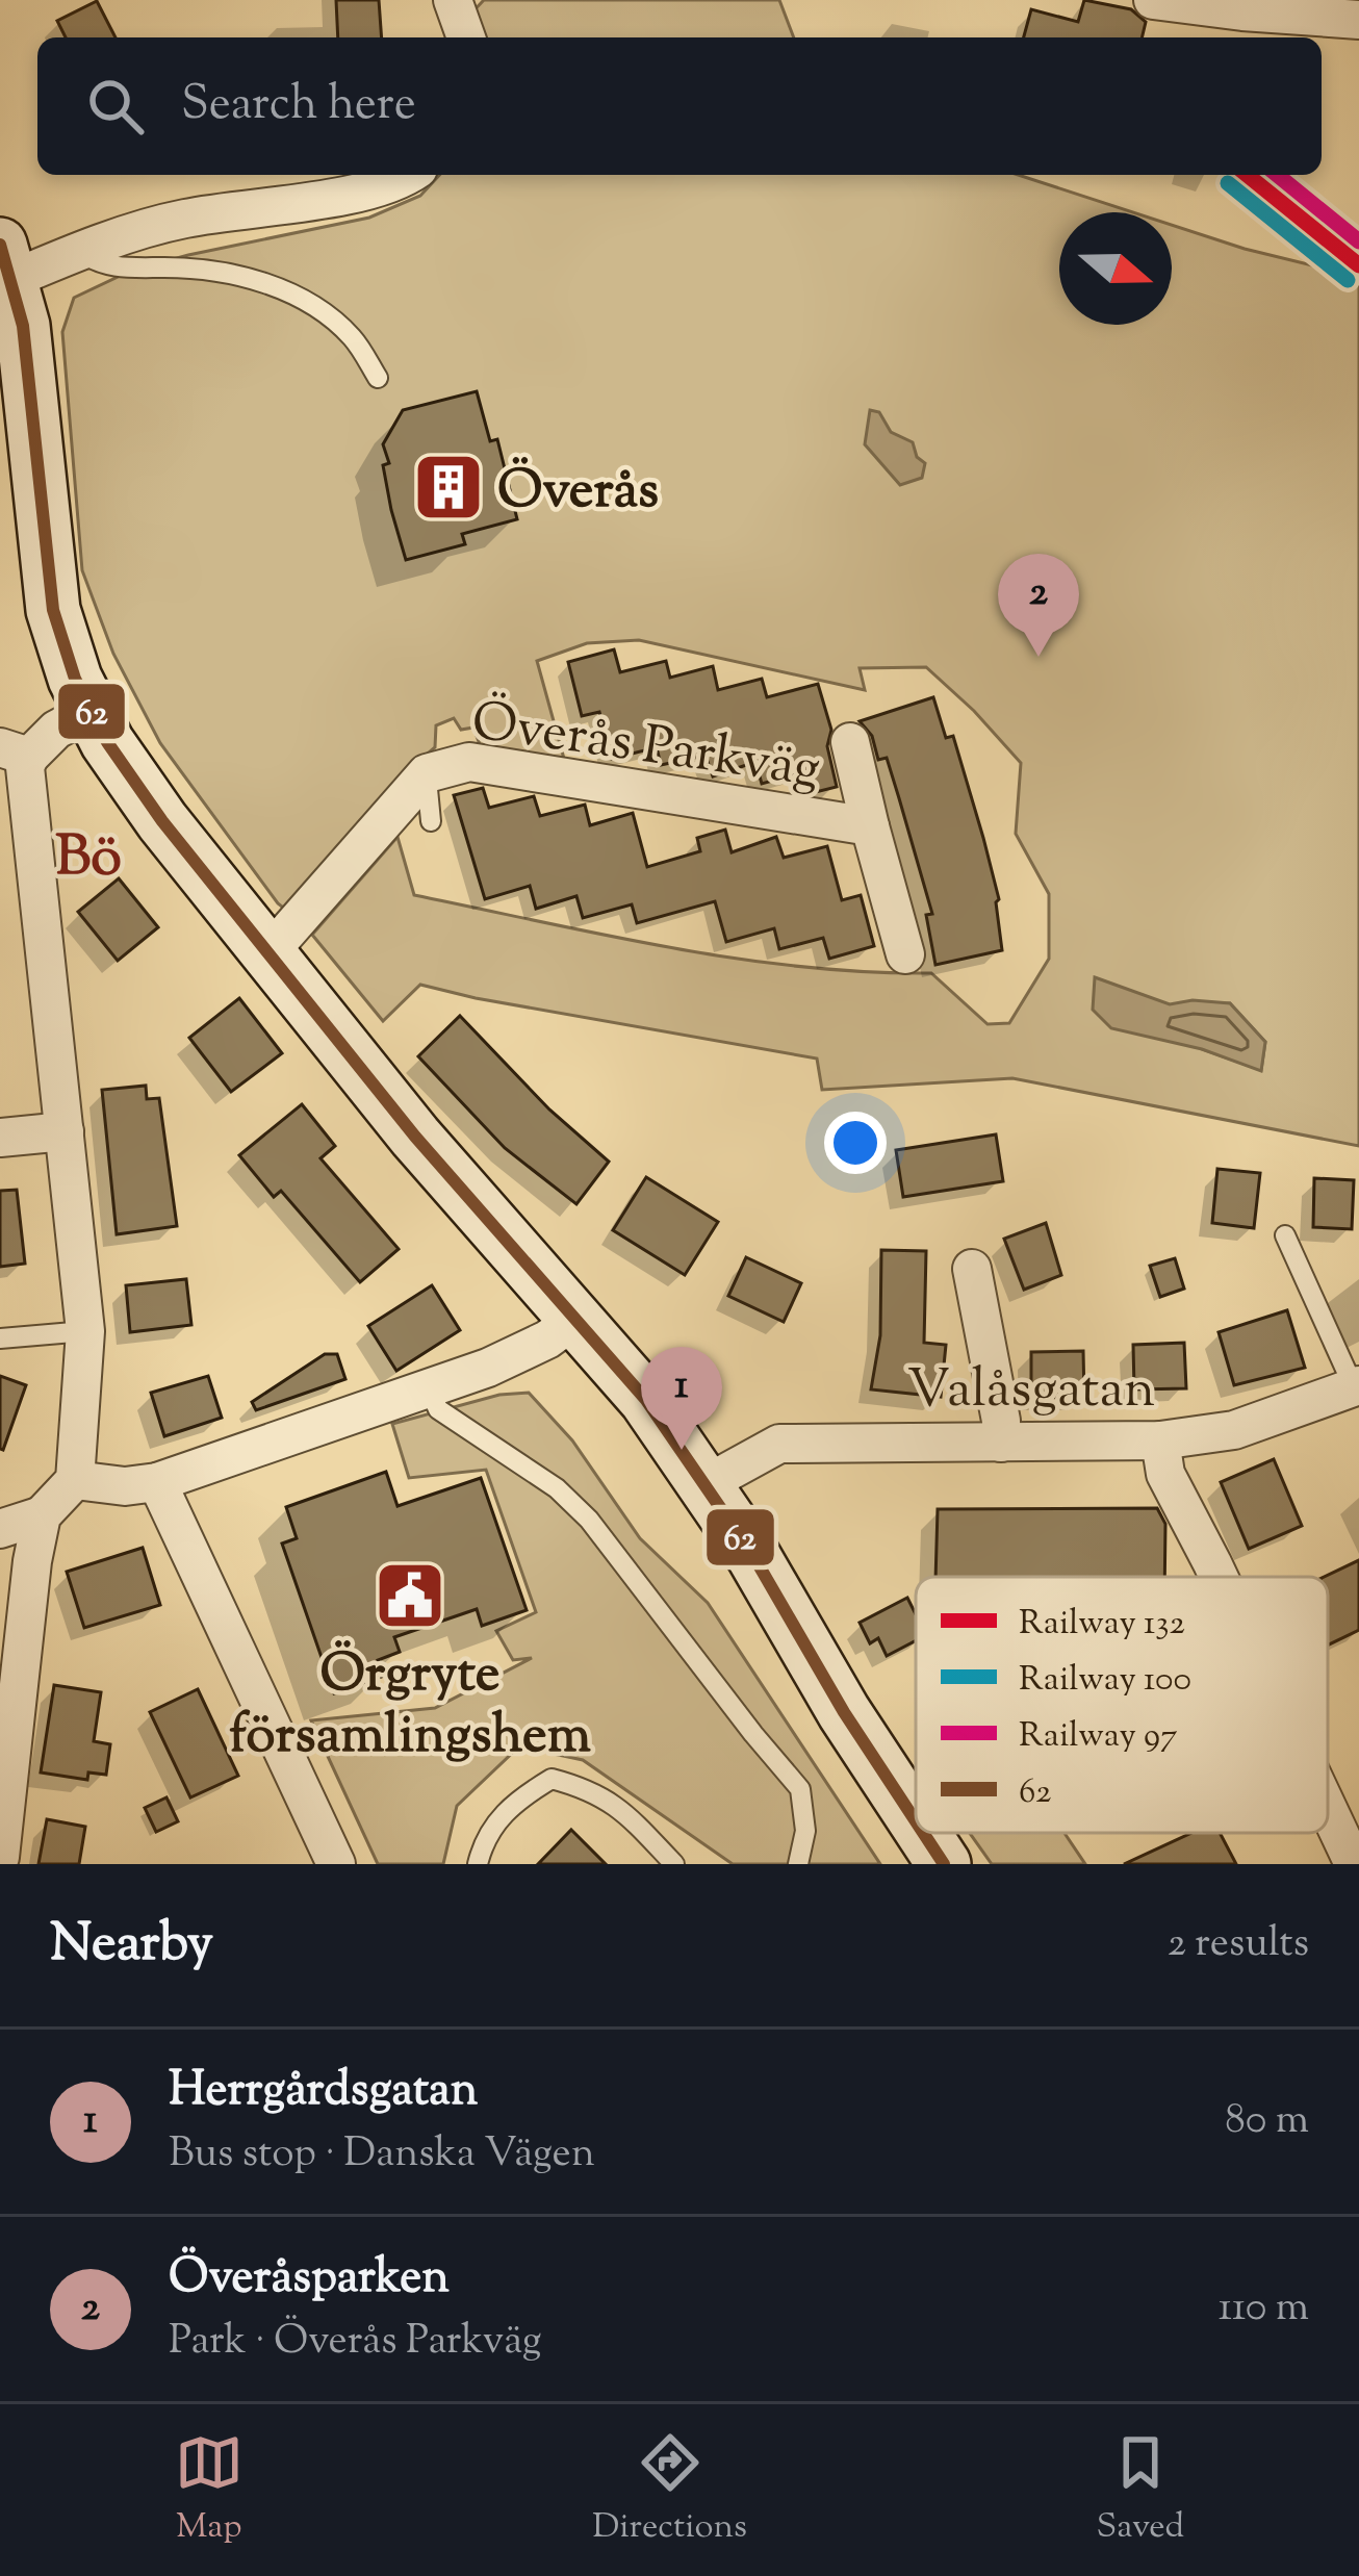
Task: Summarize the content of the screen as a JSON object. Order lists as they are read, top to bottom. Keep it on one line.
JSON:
{"streets":{"street":["Överås Parkväg","Valåsgatan"]},"districts":["Bö"],"places":{"building":["Överås"],"public building":["Örgryte församlingshem"]},"lines":["rail line 132","rail line 97","rail line 100","transit line 62"],"legend":["Railway 132","Railway 100","Railway 97","62"],"north":"right","page":{"search":"Search here","pins":["2","1"],"heading":["Nearby","2 results"],"list":[{"mark":"1","name":"Herrgårdsgatan","note":"Bus stop · Danska Vägen","value":"80 m"},{"mark":"2","name":"Överåsparken","note":"Park · Överås Parkväg","value":"110 m"}],"nav":["Map","Directions","Saved"]}}
